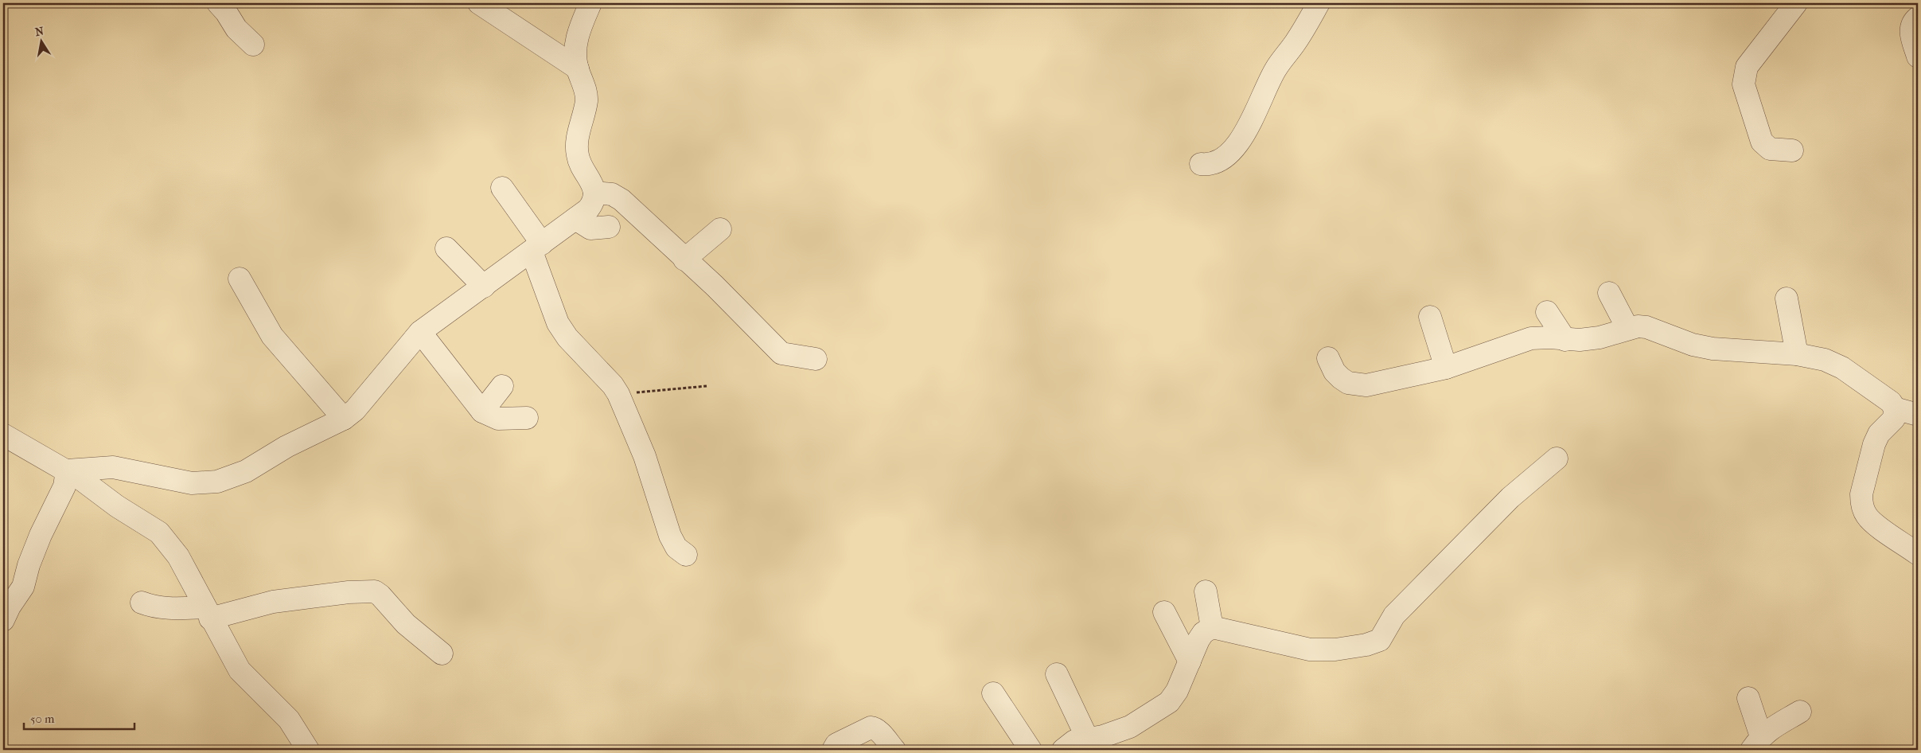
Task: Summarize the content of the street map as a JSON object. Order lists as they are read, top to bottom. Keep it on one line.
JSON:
{"scale_bar":"50 m","north":"top"}
